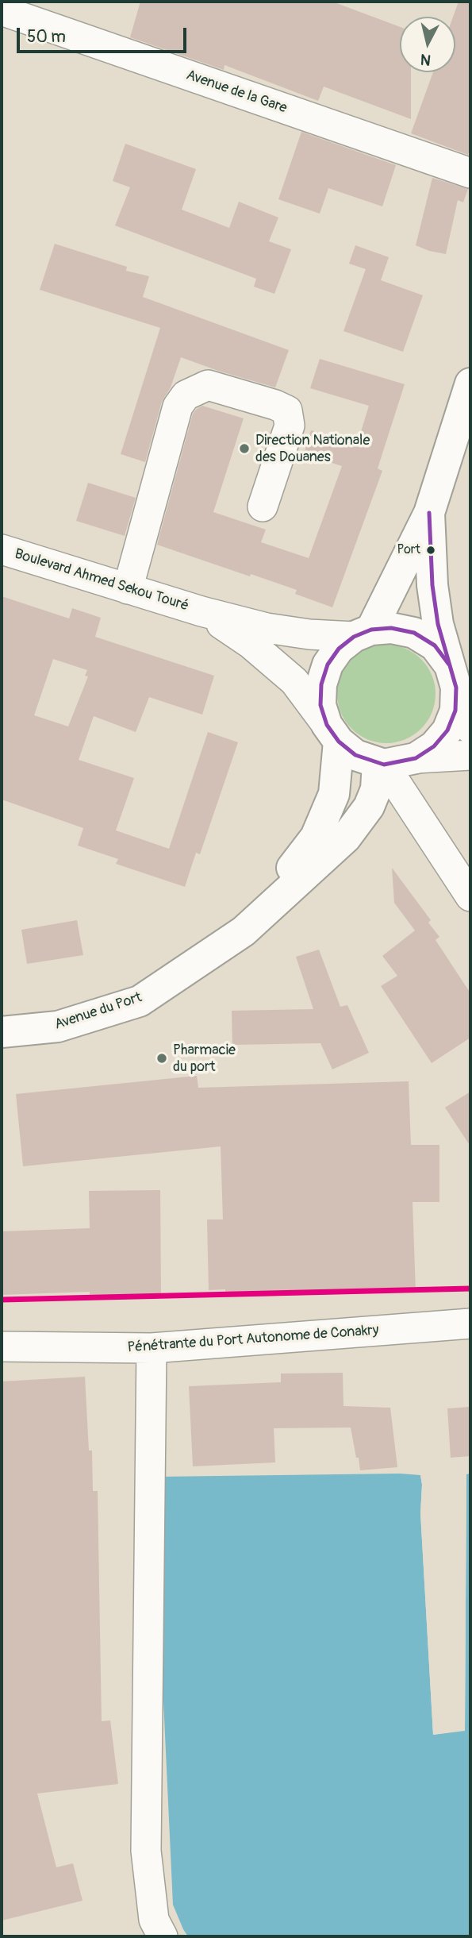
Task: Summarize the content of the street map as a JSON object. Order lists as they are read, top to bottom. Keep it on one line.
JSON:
{"streets":{"main road":["Avenue du Port"],"street":["Avenue de la Gare","Boulevard Ahmed Sekou Touré","Pénétrante du Port Autonome de Conakry"]},"crossings":[["Boulevard Ahmed Sekou Touré","Avenue du Port"]],"places":["Direction Nationale des Douanes","Port","Pharmacie du port"],"scale_bar":"50 m","north":"bottom"}
